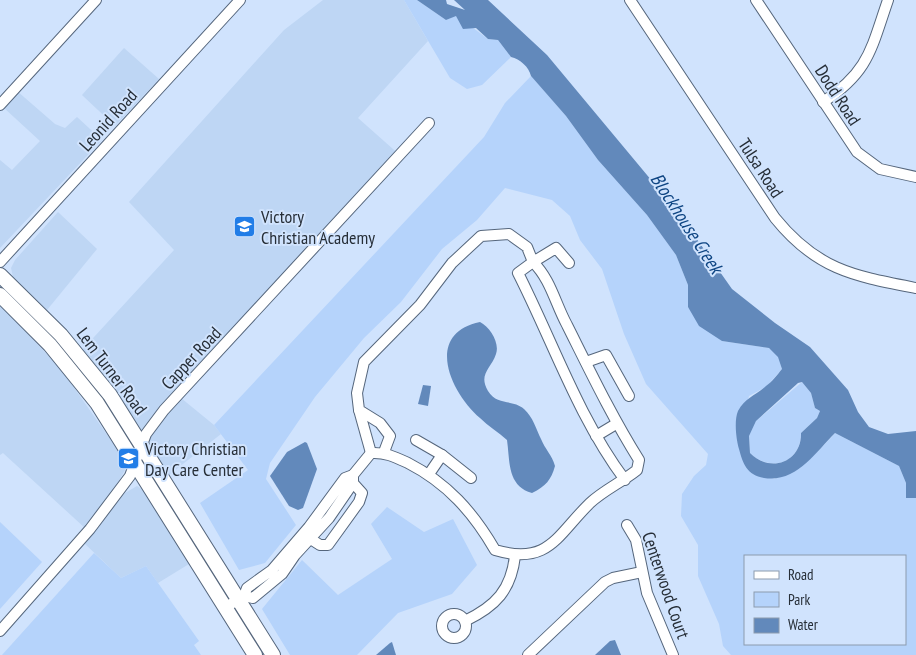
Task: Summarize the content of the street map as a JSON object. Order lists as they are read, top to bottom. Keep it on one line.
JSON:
{"streets":{"main road":["Lem Turner Road"],"street":["Dodd Road","Leonid Road","Tulsa Road","Capper Road","Centerwood Court"]},"crossings":[["Capper Road","Lem Turner Road"]],"water":["Blockhouse Creek"],"places":{"school or university":["Victory Christian Academy","Victory Christian Day Care Center"]},"legend":["Road","Park","Water"]}
